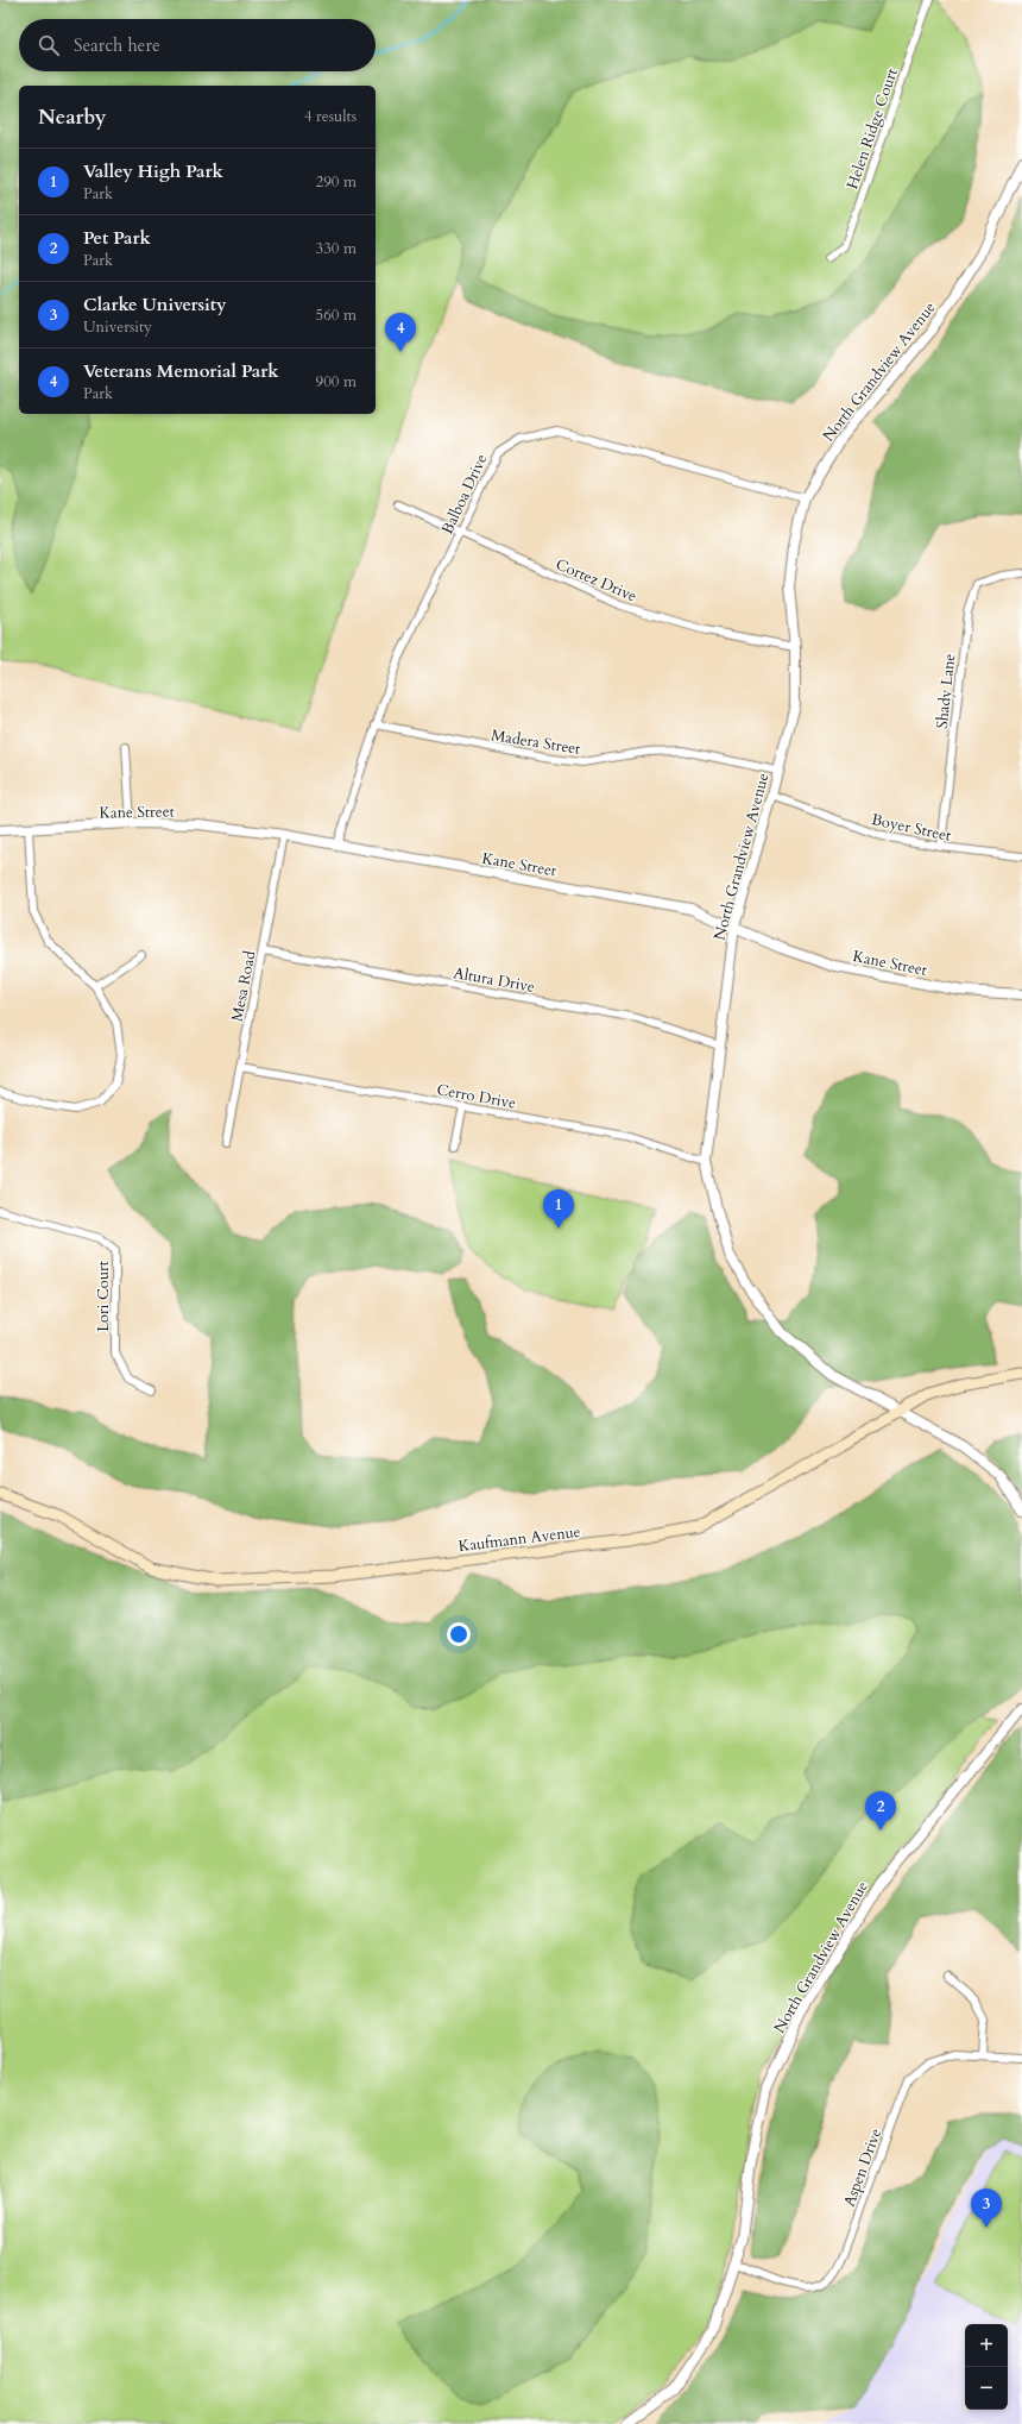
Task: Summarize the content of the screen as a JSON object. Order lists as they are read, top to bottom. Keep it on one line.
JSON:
{"streets":{"main road":["Kaufmann Avenue"],"street":["Helen Ridge Court","North Grandview Avenue","Balboa Drive","Cortez Drive","Shady Lane","Madera Street","Kane Street","Boyer Street","Altura Drive","Mesa Road","Cerro Drive","Lori Court","Aspen Drive"]},"crossings":[["North Grandview Avenue","Balboa Drive"],["North Grandview Avenue","Cortez Drive"],["North Grandview Avenue","Madera Street"],["North Grandview Avenue","Kane Street"],["North Grandview Avenue","Boyer Street"],["North Grandview Avenue","Altura Drive"],["North Grandview Avenue","Cerro Drive"],["North Grandview Avenue","Kaufmann Avenue"],["North Grandview Avenue","Aspen Drive"],["Balboa Drive","Cortez Drive"],["Balboa Drive","Madera Street"],["Balboa Drive","Kane Street"],["Shady Lane","Boyer Street"],["Kane Street","Mesa Road"],["Altura Drive","Mesa Road"],["Mesa Road","Cerro Drive"]],"page":{"search":"Search here","heading":["Nearby","4 results"],"list":[{"mark":"1","name":"Valley High Park","note":"Park","value":"290 m"},{"mark":"2","name":"Pet Park","note":"Park","value":"330 m"},{"mark":"3","name":"Clarke University","note":"University","value":"560 m"},{"mark":"4","name":"Veterans Memorial Park","note":"Park","value":"900 m"}],"pins":["4","1","2","3"],"map_buttons":["+","−"]}}
